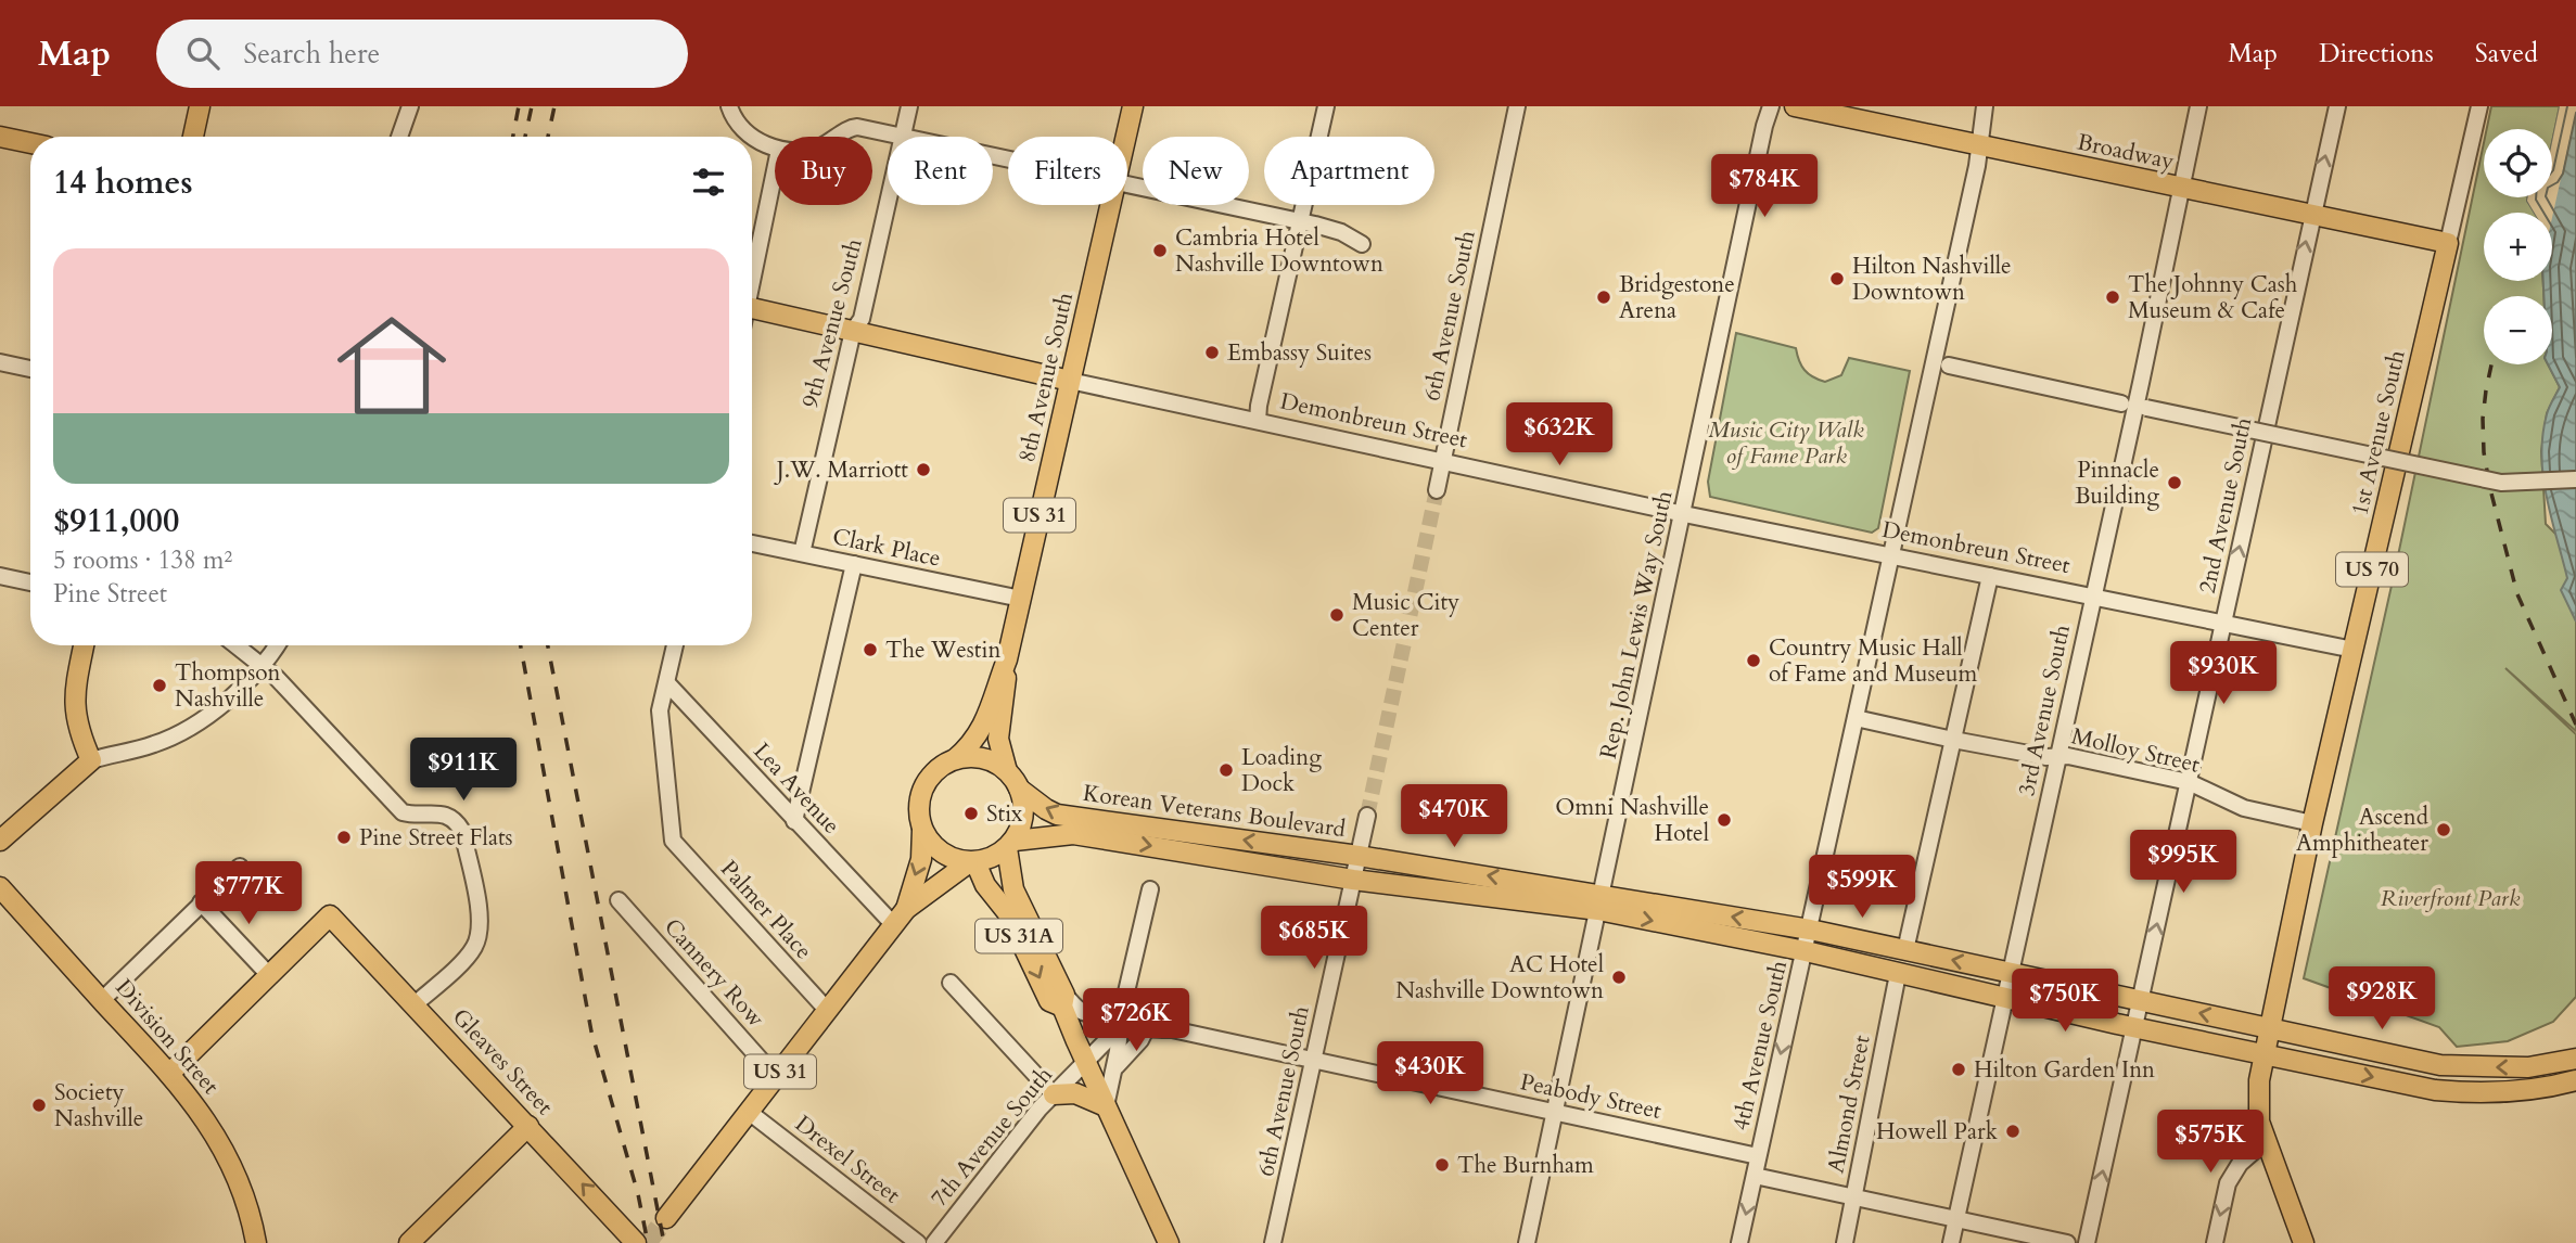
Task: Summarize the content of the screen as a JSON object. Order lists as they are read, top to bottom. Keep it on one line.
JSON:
{"streets":{"main road":["Broadway","8th Avenue South","Demonbreun Street","1st Avenue South","US 31","US 70","Korean Veterans Boulevard","US 31A","Division Street","Gleaves Street"],"street":["6th Avenue South","9th Avenue South","2nd Avenue South","Clark Place","Rep. John Lewis Way South","3rd Avenue South","Molloy Street","Lea Avenue","Palmer Place","Cannery Row","4th Avenue South","Peabody Street","Almond Street","7th Avenue South","Drexel Street"]},"crossings":[["Broadway","1st Avenue South"],["Broadway","2nd Avenue South"],["Broadway","3rd Avenue South"],["Broadway","4th Avenue South"],["6th Avenue South","Demonbreun Street"],["6th Avenue South","Korean Veterans Boulevard"],["6th Avenue South","Peabody Street"],["9th Avenue South","Demonbreun Street"],["9th Avenue South","Clark Place"],["8th Avenue South","Demonbreun Street"],["8th Avenue South","US 31"],["8th Avenue South","Clark Place"],["8th Avenue South","Korean Veterans Boulevard"],["8th Avenue South","US 31A"],["Demonbreun Street","1st Avenue South"],["Demonbreun Street","2nd Avenue South"],["Demonbreun Street","Rep. John Lewis Way South"],["Demonbreun Street","3rd Avenue South"],["Demonbreun Street","4th Avenue South"],["1st Avenue South","US 70"],["1st Avenue South","Molloy Street"],["1st Avenue South","Korean Veterans Boulevard"],["2nd Avenue South","Molloy Street"],["2nd Avenue South","Korean Veterans Boulevard"],["US 31","Lea Avenue"],["US 31","Korean Veterans Boulevard"],["US 31","Palmer Place"],["US 31","US 31A"],["US 31","Cannery Row"],["US 31","Drexel Street"],["Rep. John Lewis Way South","Korean Veterans Boulevard"],["Rep. John Lewis Way South","Peabody Street"],["3rd Avenue South","Molloy Street"],["3rd Avenue South","Korean Veterans Boulevard"],["Molloy Street","4th Avenue South"],["Lea Avenue","Palmer Place"],["Korean Veterans Boulevard","US 31A"],["Korean Veterans Boulevard","4th Avenue South"],["Korean Veterans Boulevard","Almond Street"],["US 31A","Peabody Street"],["US 31A","7th Avenue South"],["4th Avenue South","Peabody Street"]],"one_way":["2nd Avenue South"],"parks":["Music City Walk of Fame Park","Riverfront Park"],"places":["Cambria Hotel Nashville Downtown","Hilton Nashville Downtown","Bridgestone Arena","The Johnny Cash Museum & Cafe","Embassy Suites","J.W. Marriott","Pinnacle Building","Music City Center","The Westin","Country Music Hall of Fame and Museum","Thompson Nashville","Loading Dock","Stix","Omni Nashville Hotel","Ascend Amphitheater","Pine Street Flats","AC Hotel Nashville Downtown","Hilton Garden Inn","Society Nashville","Howell Park","The Burnham"],"page":{"header":"Map","search":"Search here","nav":["Map","Directions","Saved"],"map_buttons":["+","−"],"chip":["Buy","Rent","Filters","New","Apartment"],"heading":"14 homes","price":["$784K","$632K","$930K","$911K","$470K","$995K","$599K","$777K","$685K","$928K","$750K","$726K","$430K","$575K"],"list":[{"name":"$911,000","note":"5 rooms · 138 m² · Pine Street"}]}}
